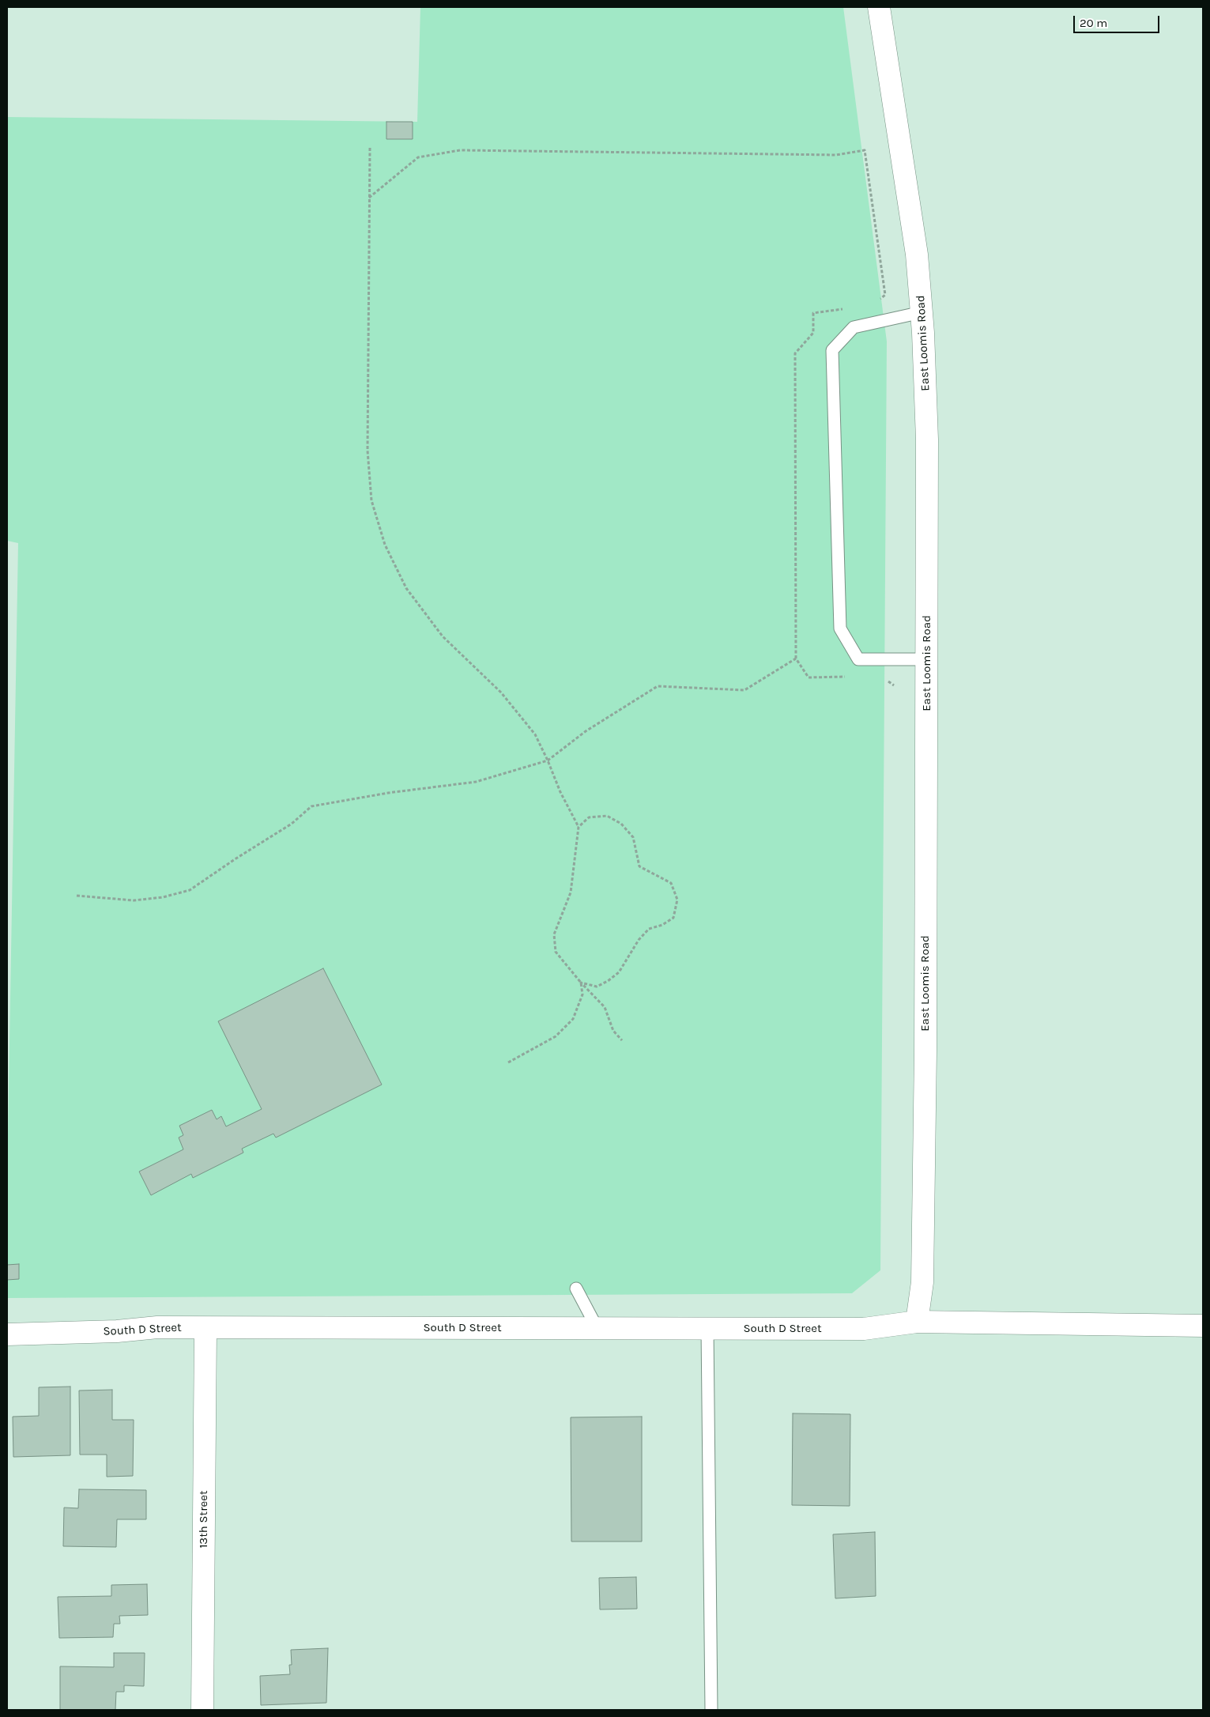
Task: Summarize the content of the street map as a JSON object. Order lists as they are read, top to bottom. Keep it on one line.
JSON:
{"streets":{"street":["East Loomis Road","South D Street","13th Street"]},"crossings":[["East Loomis Road","South D Street"],["South D Street","13th Street"]],"scale_bar":"20 m"}
